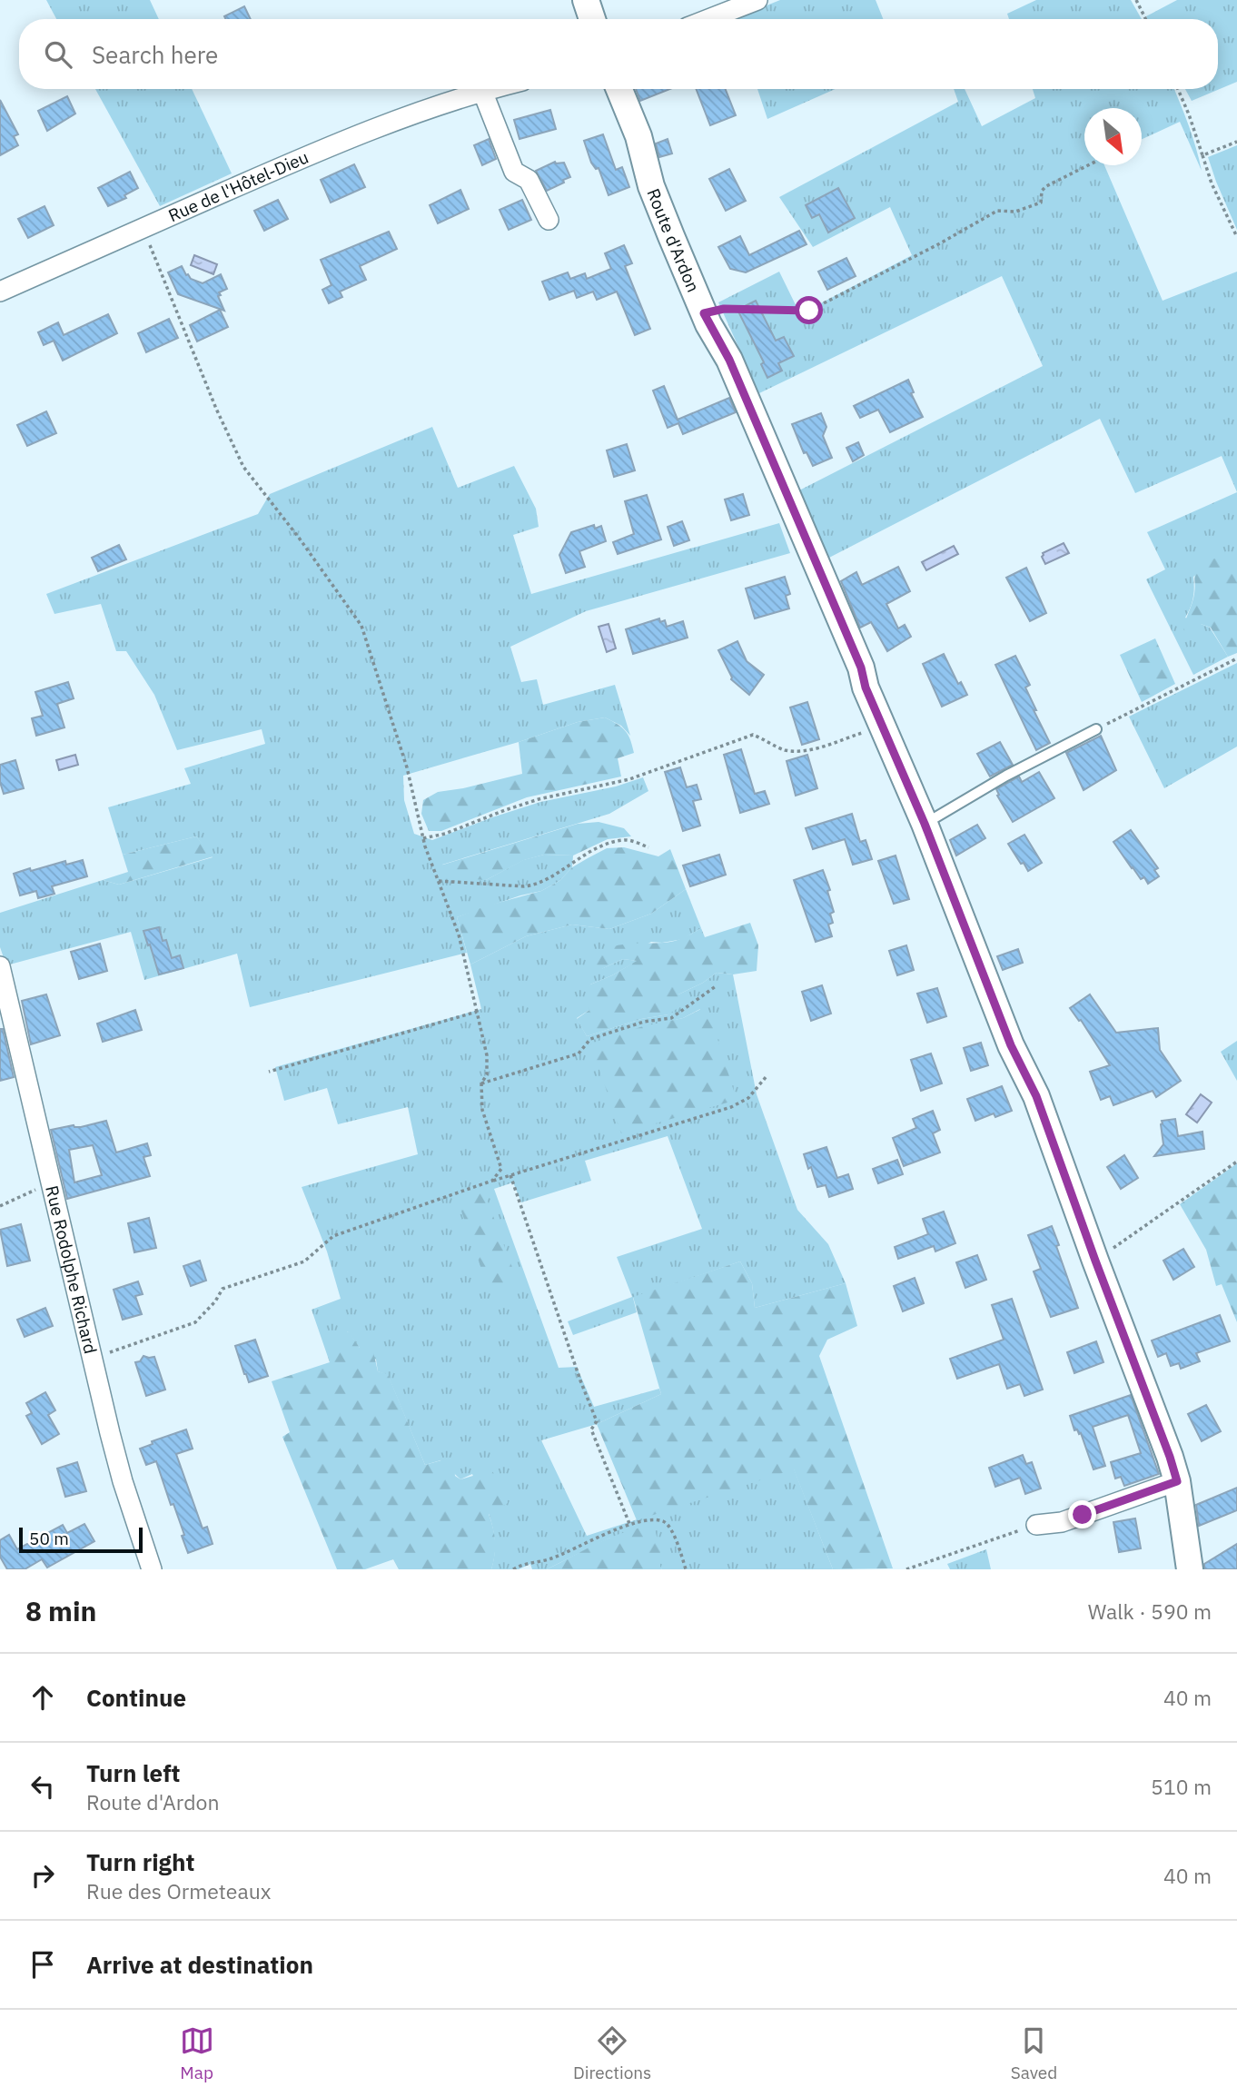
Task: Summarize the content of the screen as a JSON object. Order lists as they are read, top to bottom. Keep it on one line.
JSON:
{"streets":{"street":["Rue de l'Hôtel-Dieu","Route d'Ardon","Rue Rodolphe Richard"]},"scale_bar":"50 m","north":"bottom right","page":{"search":"Search here","scale":"50 m","heading":["8 min","Walk · 590 m"],"list":[["Continue","40 m"],["Turn left","Route d'Ardon","510 m"],["Turn right","Rue des Ormeteaux","40 m"],"Arrive at destination"],"nav":["Map","Directions","Saved"]}}
